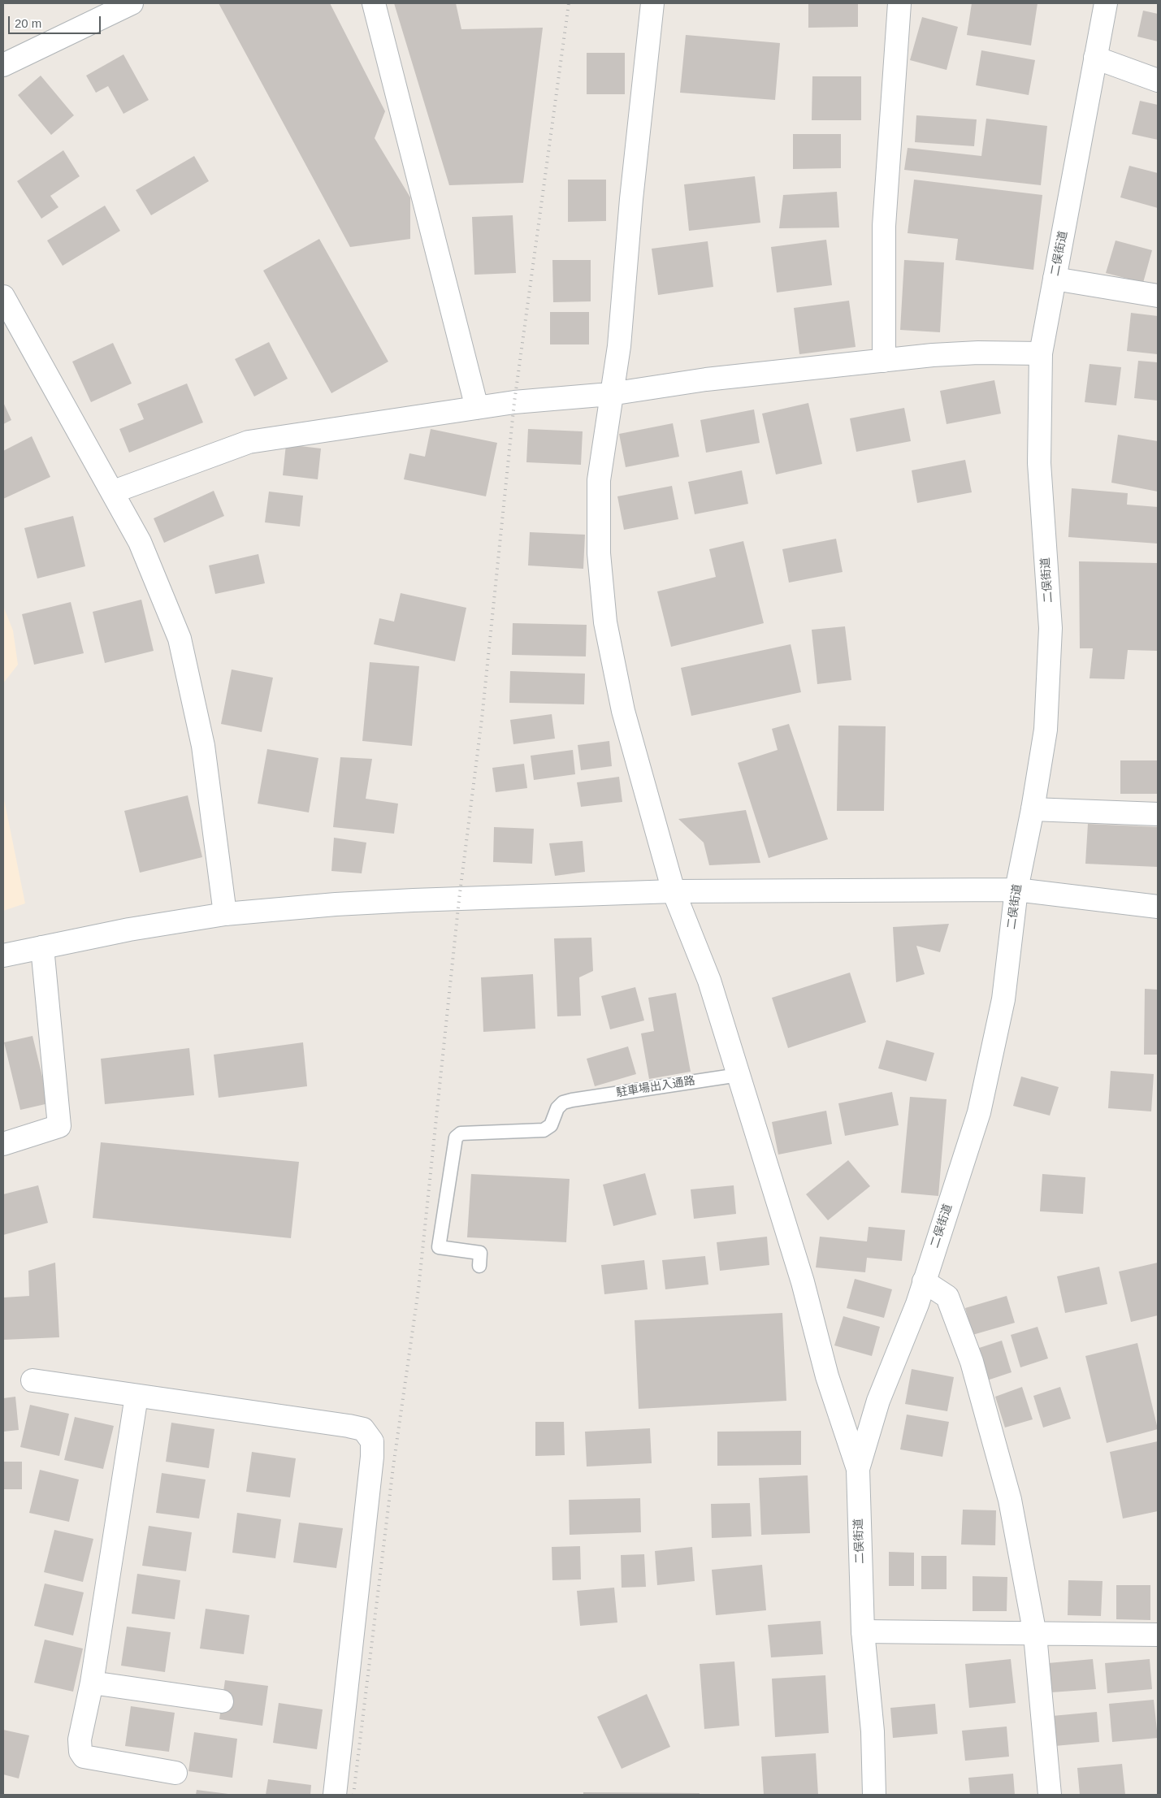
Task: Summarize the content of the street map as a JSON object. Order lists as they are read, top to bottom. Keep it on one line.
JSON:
{"streets":{"street":["二俣街道"],"lane":["駐車場出入通路"]},"scale_bar":"20 m"}
